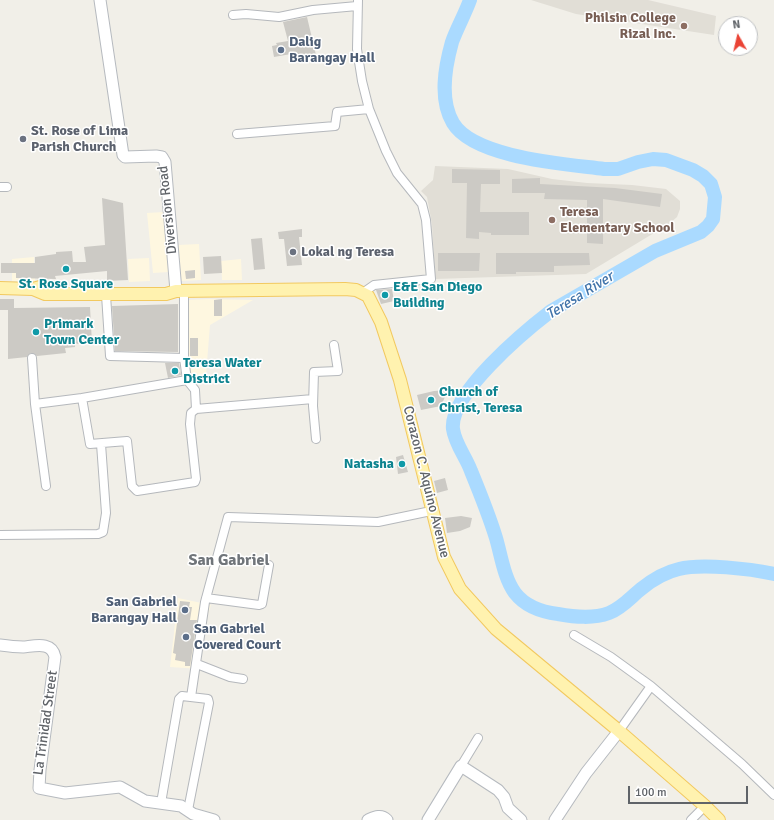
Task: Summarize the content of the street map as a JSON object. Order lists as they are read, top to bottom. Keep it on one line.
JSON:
{"streets":{"main road":["Corazon C. Aquino Avenue"],"street":["Diversion Road","La Trinidad Street"]},"districts":["San Gabriel"],"water":["Teresa River"],"places":["Philsin College Rizal Inc.","Dalig Barangay Hall","St. Rose of Lima Parish Church","Teresa Elementary School","Lokal ng Teresa","St. Rose Square","E&E San Diego Building","Primark Town Center","Teresa Water District","Church of Christ, Teresa","Natasha","San Gabriel Barangay Hall","San Gabriel Covered Court"],"scale_bar":"100 m","north":"top"}
